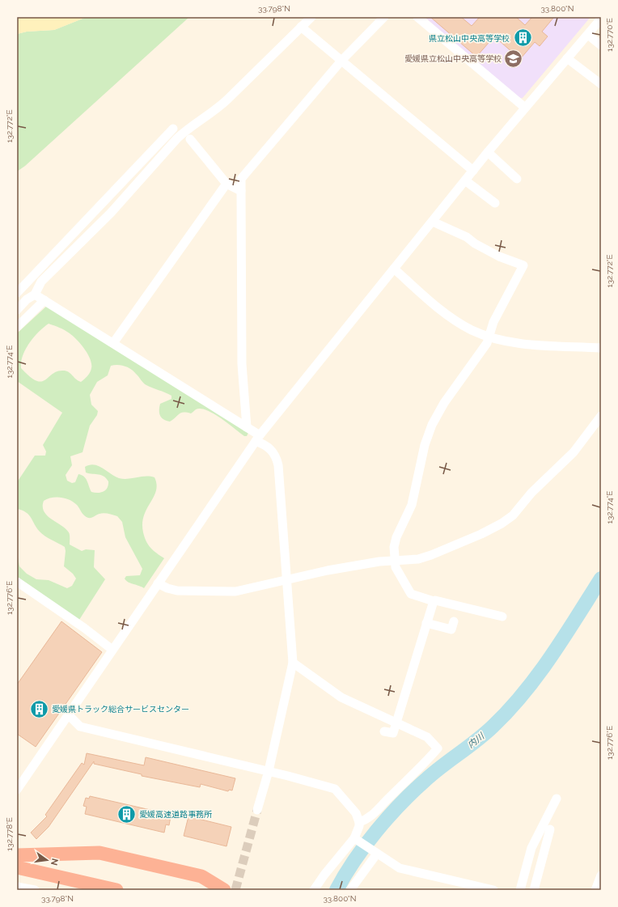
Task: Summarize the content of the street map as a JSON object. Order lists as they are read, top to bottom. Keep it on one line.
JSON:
{"water":["内川"],"places":{"building":["県立松山中央高等学校","愛媛県トラック総合サービスセンター","愛媛高速道路事務所"],"school or university":["愛媛県立松山中央高等学校"]},"north":"right","coordinates":["33.798°N","33.800°N","132.770°E","132.772°E","132.774°E","132.776°E","132.778°E"]}
